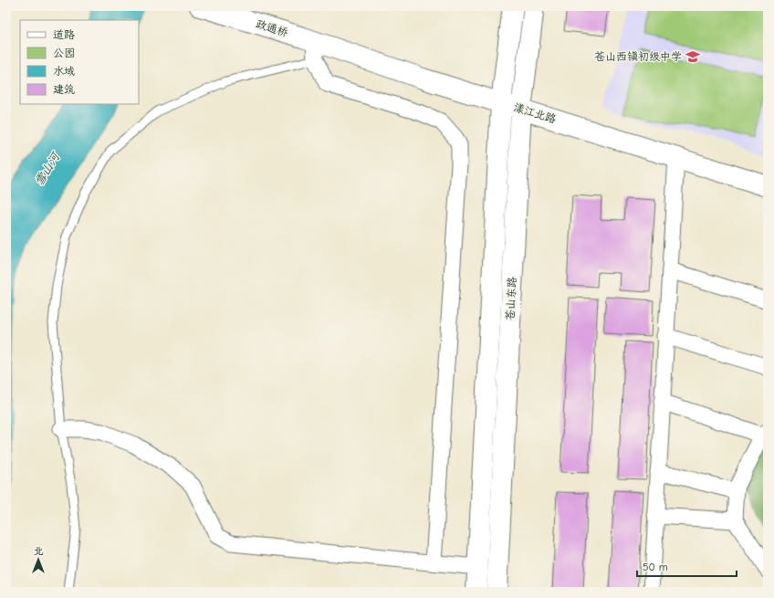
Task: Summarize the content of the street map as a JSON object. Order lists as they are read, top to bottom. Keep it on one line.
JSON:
{"streets":{"main road":["政通桥","漾江北路","苍山东路"]},"crossings":[["政通桥","漾江北路"],["漾江北路","苍山东路"]],"water":["雪山河"],"places":{"school or university":["苍山西镇初级中学"]},"legend":["道路","公园","水域","建筑"],"scale_bar":"50 m","north":"top"}
